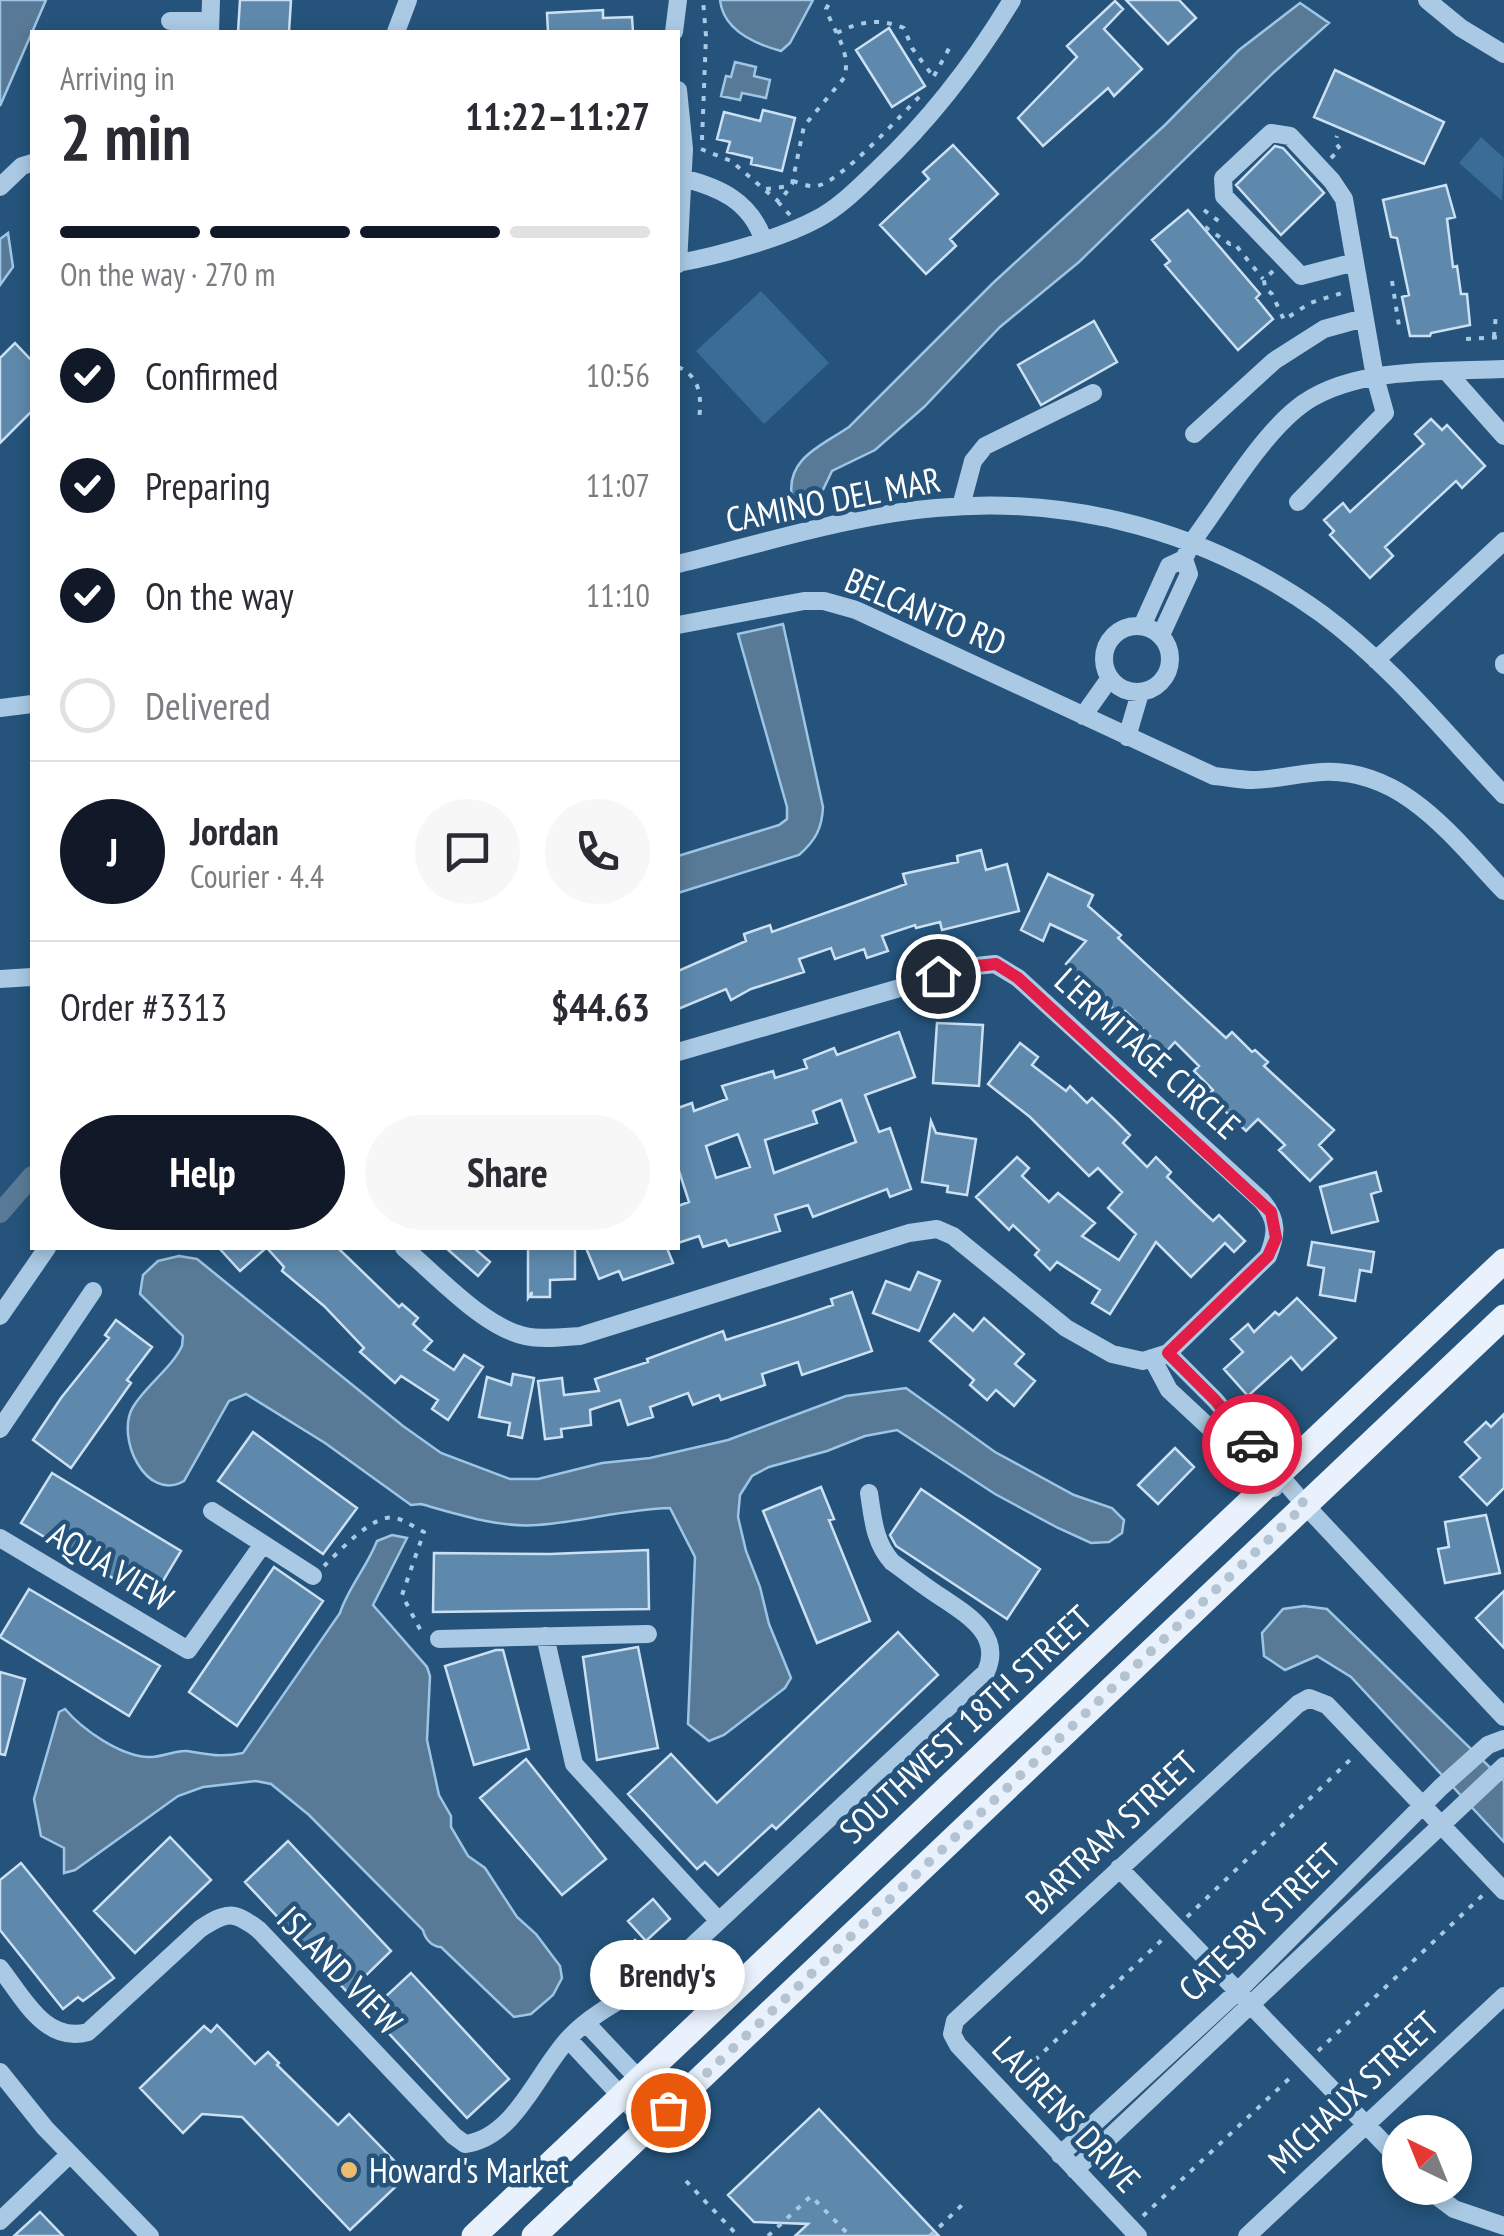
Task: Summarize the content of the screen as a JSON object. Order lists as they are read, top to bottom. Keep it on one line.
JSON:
{"streets":{"main road":["SOUTHWEST 18TH STREET"],"street":["CAMINO DEL MAR","BELCANTO RD","L'ERMITAGE CIRCLE","AQUA VIEW","BARTRAM STREET","CATESBY STREET","ISLAND VIEW","MICHAUX STREET","LAURENS DRIVE"]},"crossings":[["BARTRAM STREET","CATESBY STREET"],["BARTRAM STREET","LAURENS DRIVE"],["CATESBY STREET","LAURENS DRIVE"]],"places":["Brendy's","Howard's Market"],"north":"top left","page":{"heading":["2 min","Arriving in","11:22–11:27"],"panel":["Jordan","Courier · 4.4","Order #3313","$44.63"],"bar":"On the way · 270 m","list":[["Confirmed","10:56"],["Preparing","11:07"],["On the way","11:10"],"Delivered"],"round":"J","buttons":["Help","Share"],"bubble":"Brendy's"}}
